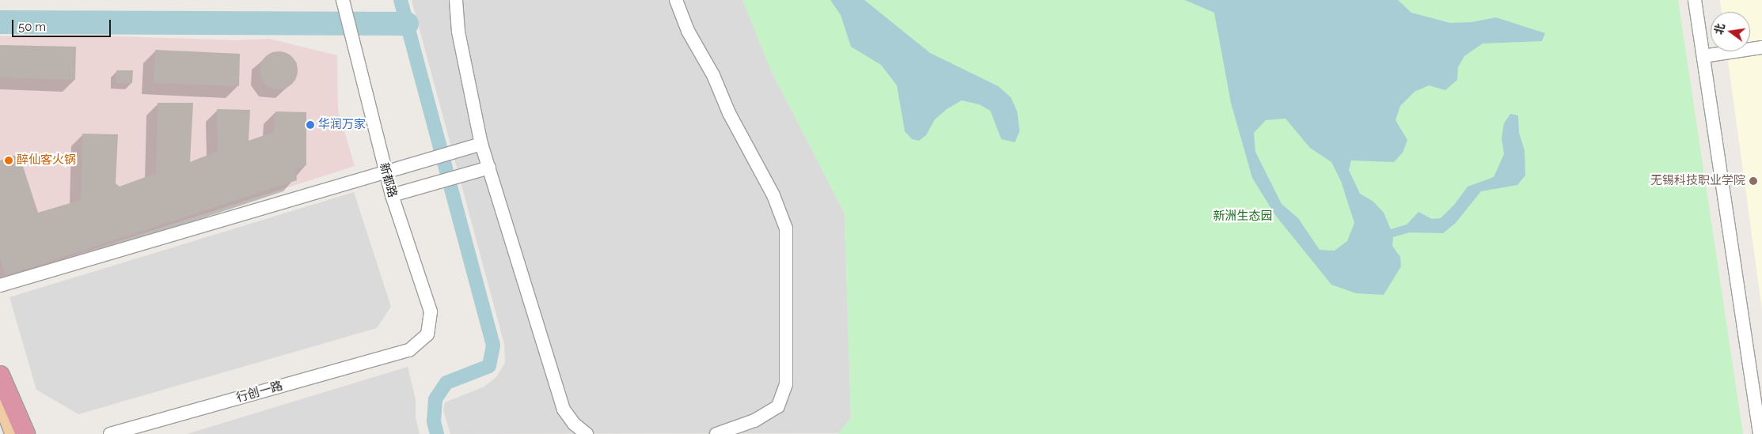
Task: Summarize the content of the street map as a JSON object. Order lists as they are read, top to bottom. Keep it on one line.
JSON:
{"streets":{"street":["新都路","行创一路"]},"crossings":[["新都路","行创一路"]],"parks":["新洲生态园"],"places":["华润万家","醉仙客火锅","无锡科技职业学院"],"scale_bar":"50 m","north":"left"}
